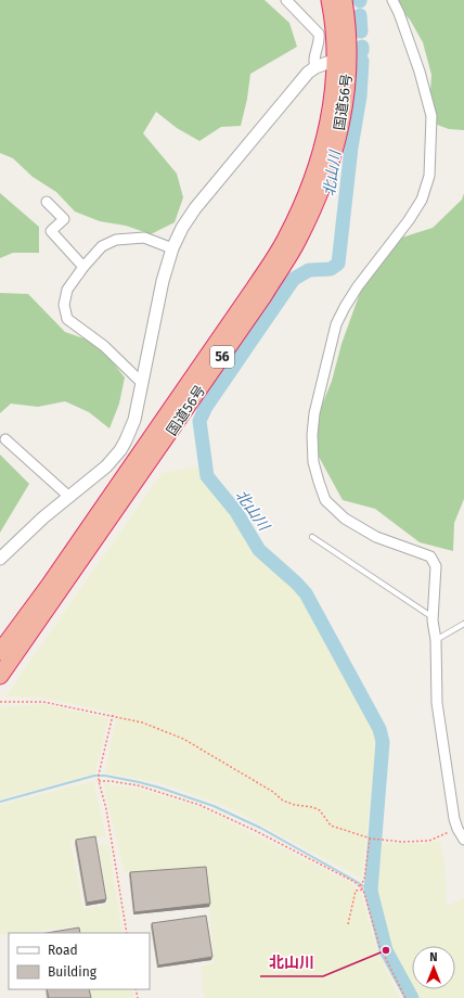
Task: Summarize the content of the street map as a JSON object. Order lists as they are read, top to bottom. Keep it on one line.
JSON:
{"streets":{"highway":["国道56号","56"]},"water":["北山川"],"places":["北山川"],"legend":["Road","Building"],"north":"top"}
